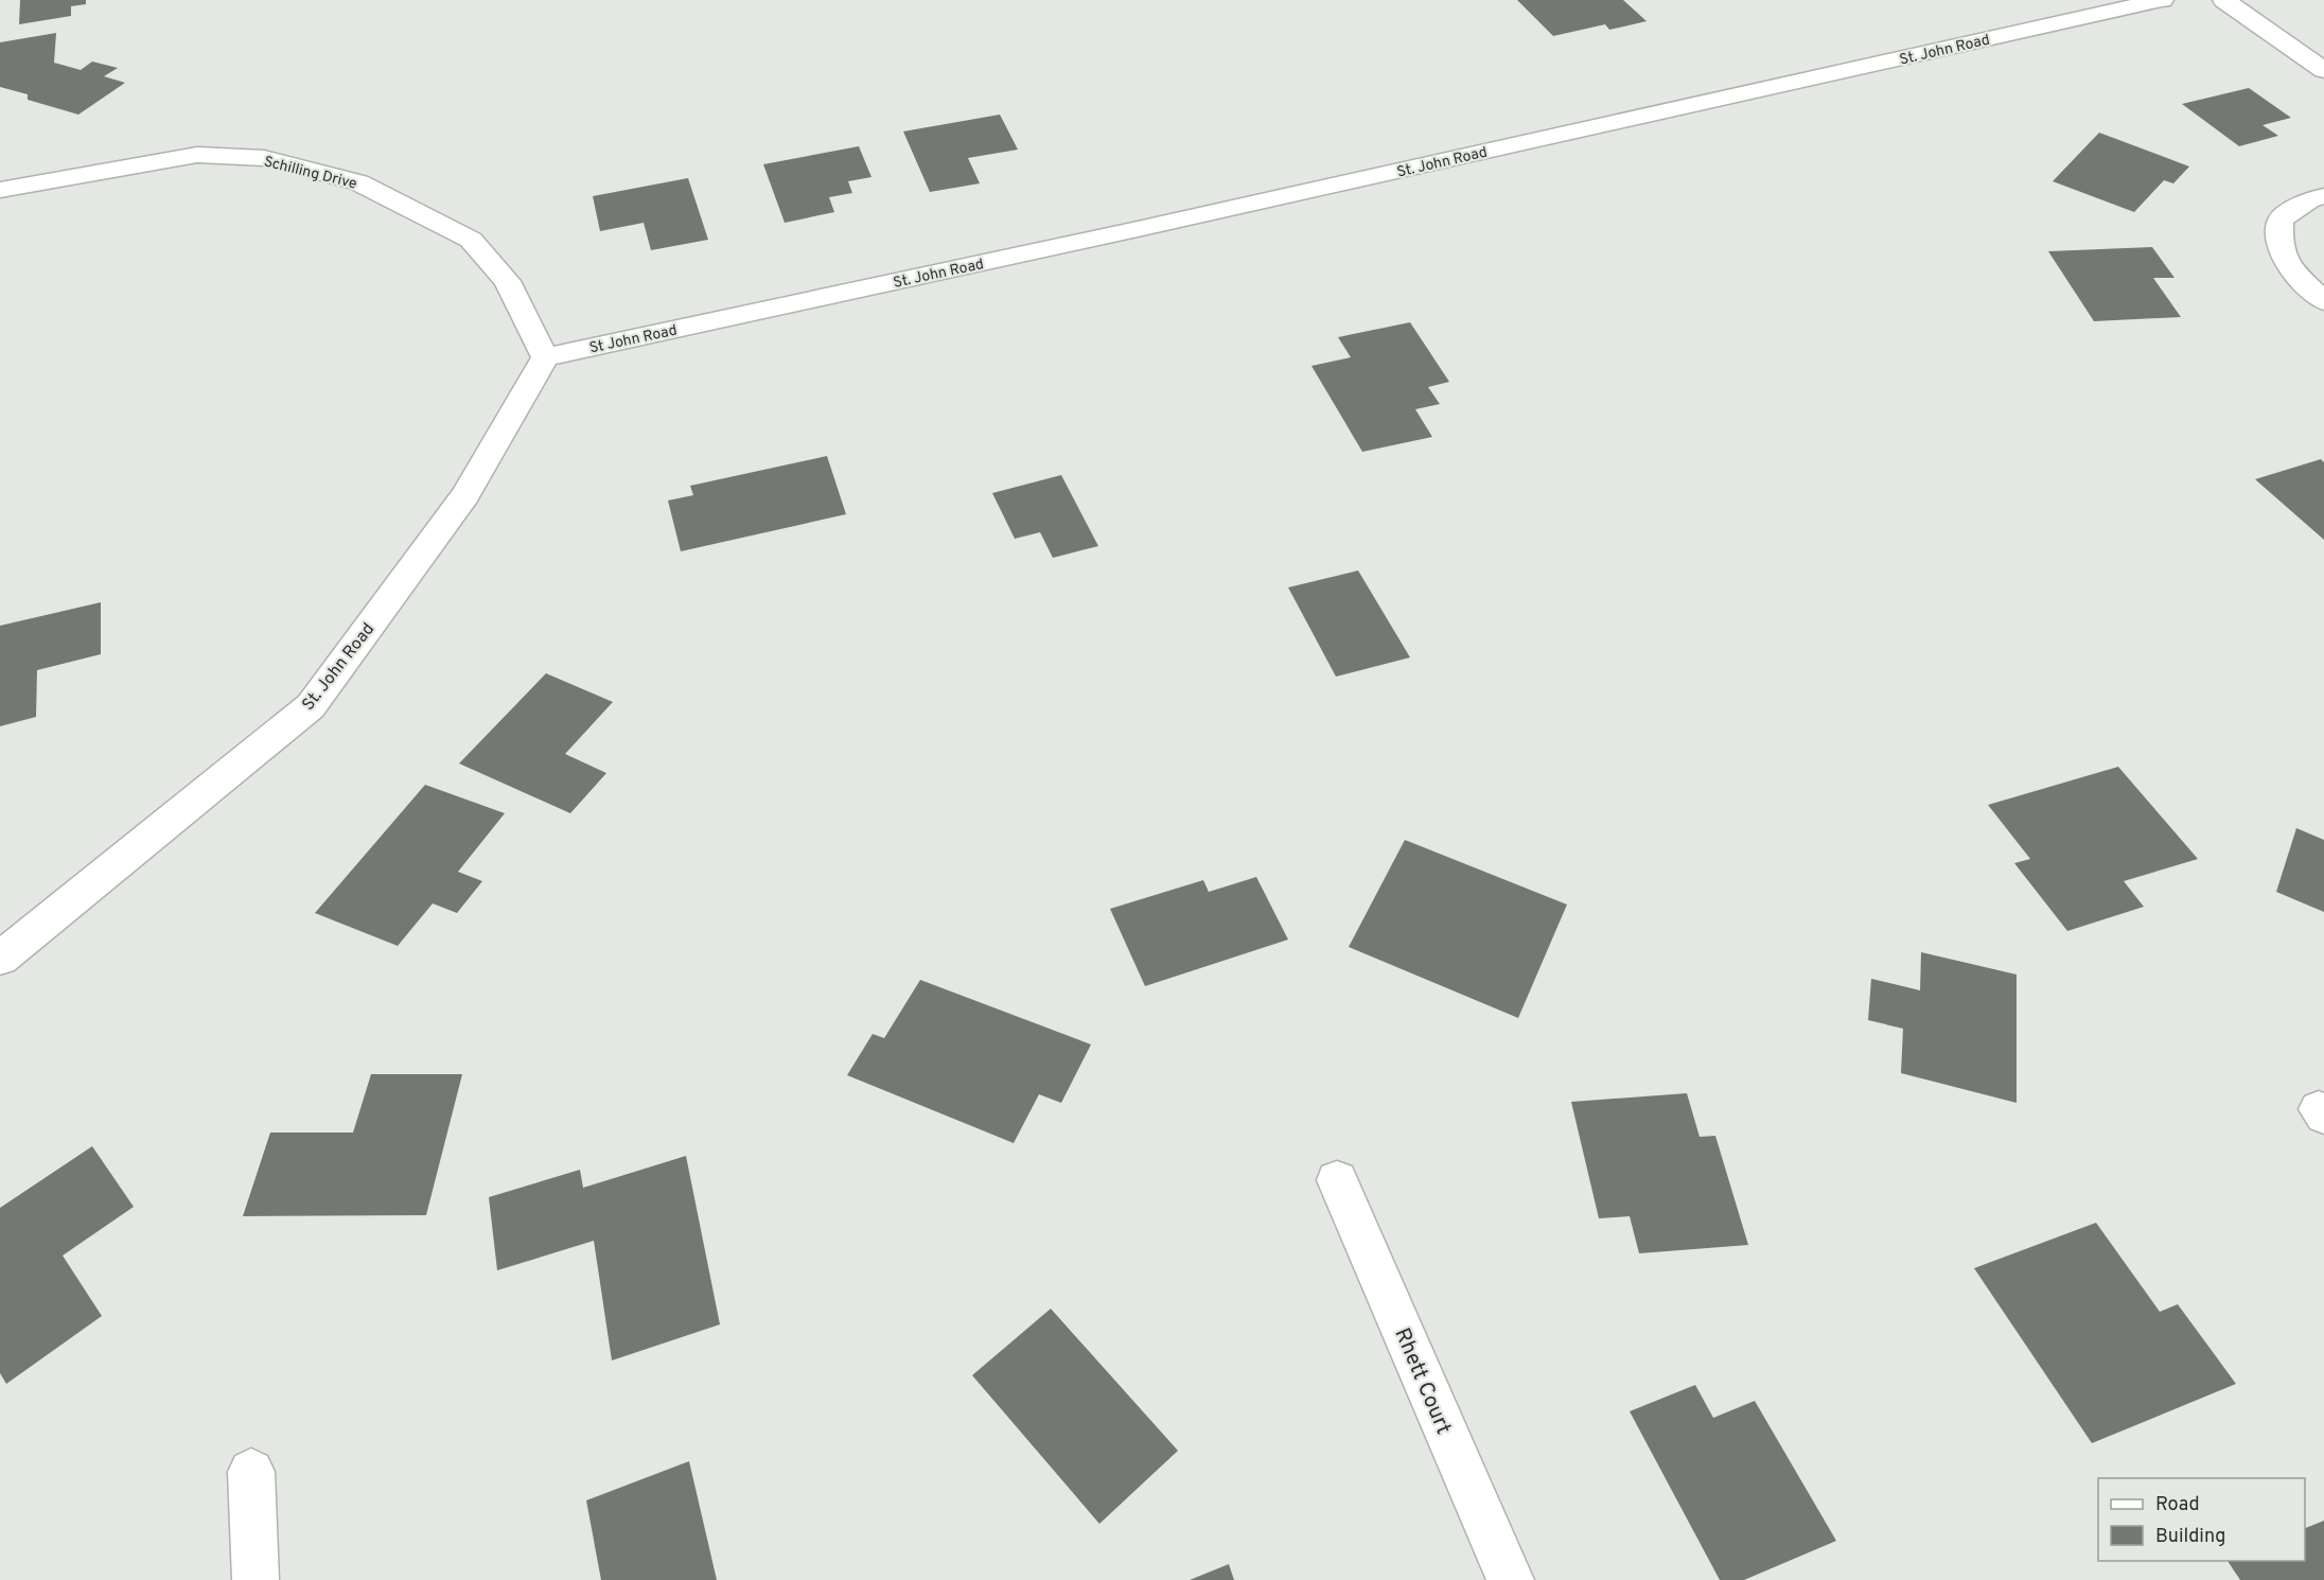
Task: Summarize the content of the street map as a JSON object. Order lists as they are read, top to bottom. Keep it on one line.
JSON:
{"streets":{"street":["St. John Road","Schilling Drive","St John Road","Rhett Court"]},"crossings":[["St. John Road","Schilling Drive"],["St. John Road","St John Road"],["Schilling Drive","St John Road"]],"legend":["Road","Building"]}
